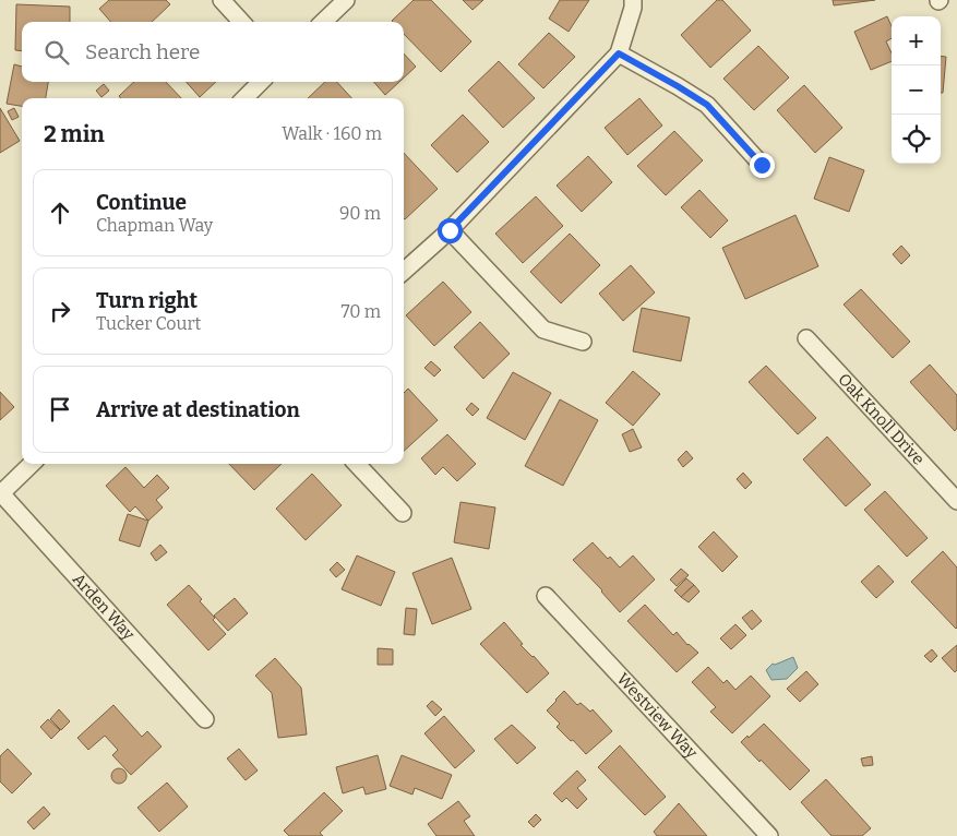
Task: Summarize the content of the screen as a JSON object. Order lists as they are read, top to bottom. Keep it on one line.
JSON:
{"streets":{"street":["Oak Knoll Drive","Arden Way","Westview Way"]},"page":{"map_buttons":["+","−"],"search":"Search here","heading":["2 min","Walk · 160 m"],"list":[["Continue","Chapman Way","90 m"],["Turn right","Tucker Court","70 m"],"Arrive at destination"]}}
